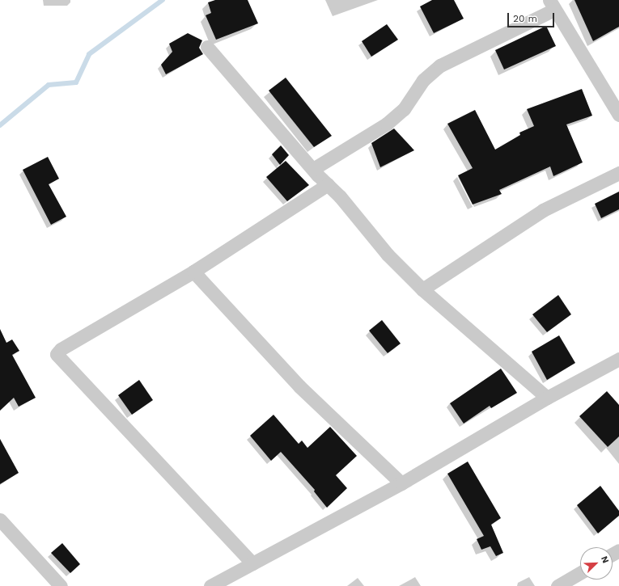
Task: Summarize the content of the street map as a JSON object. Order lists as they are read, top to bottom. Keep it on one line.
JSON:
{"scale_bar":"20 m","north":"top right"}
